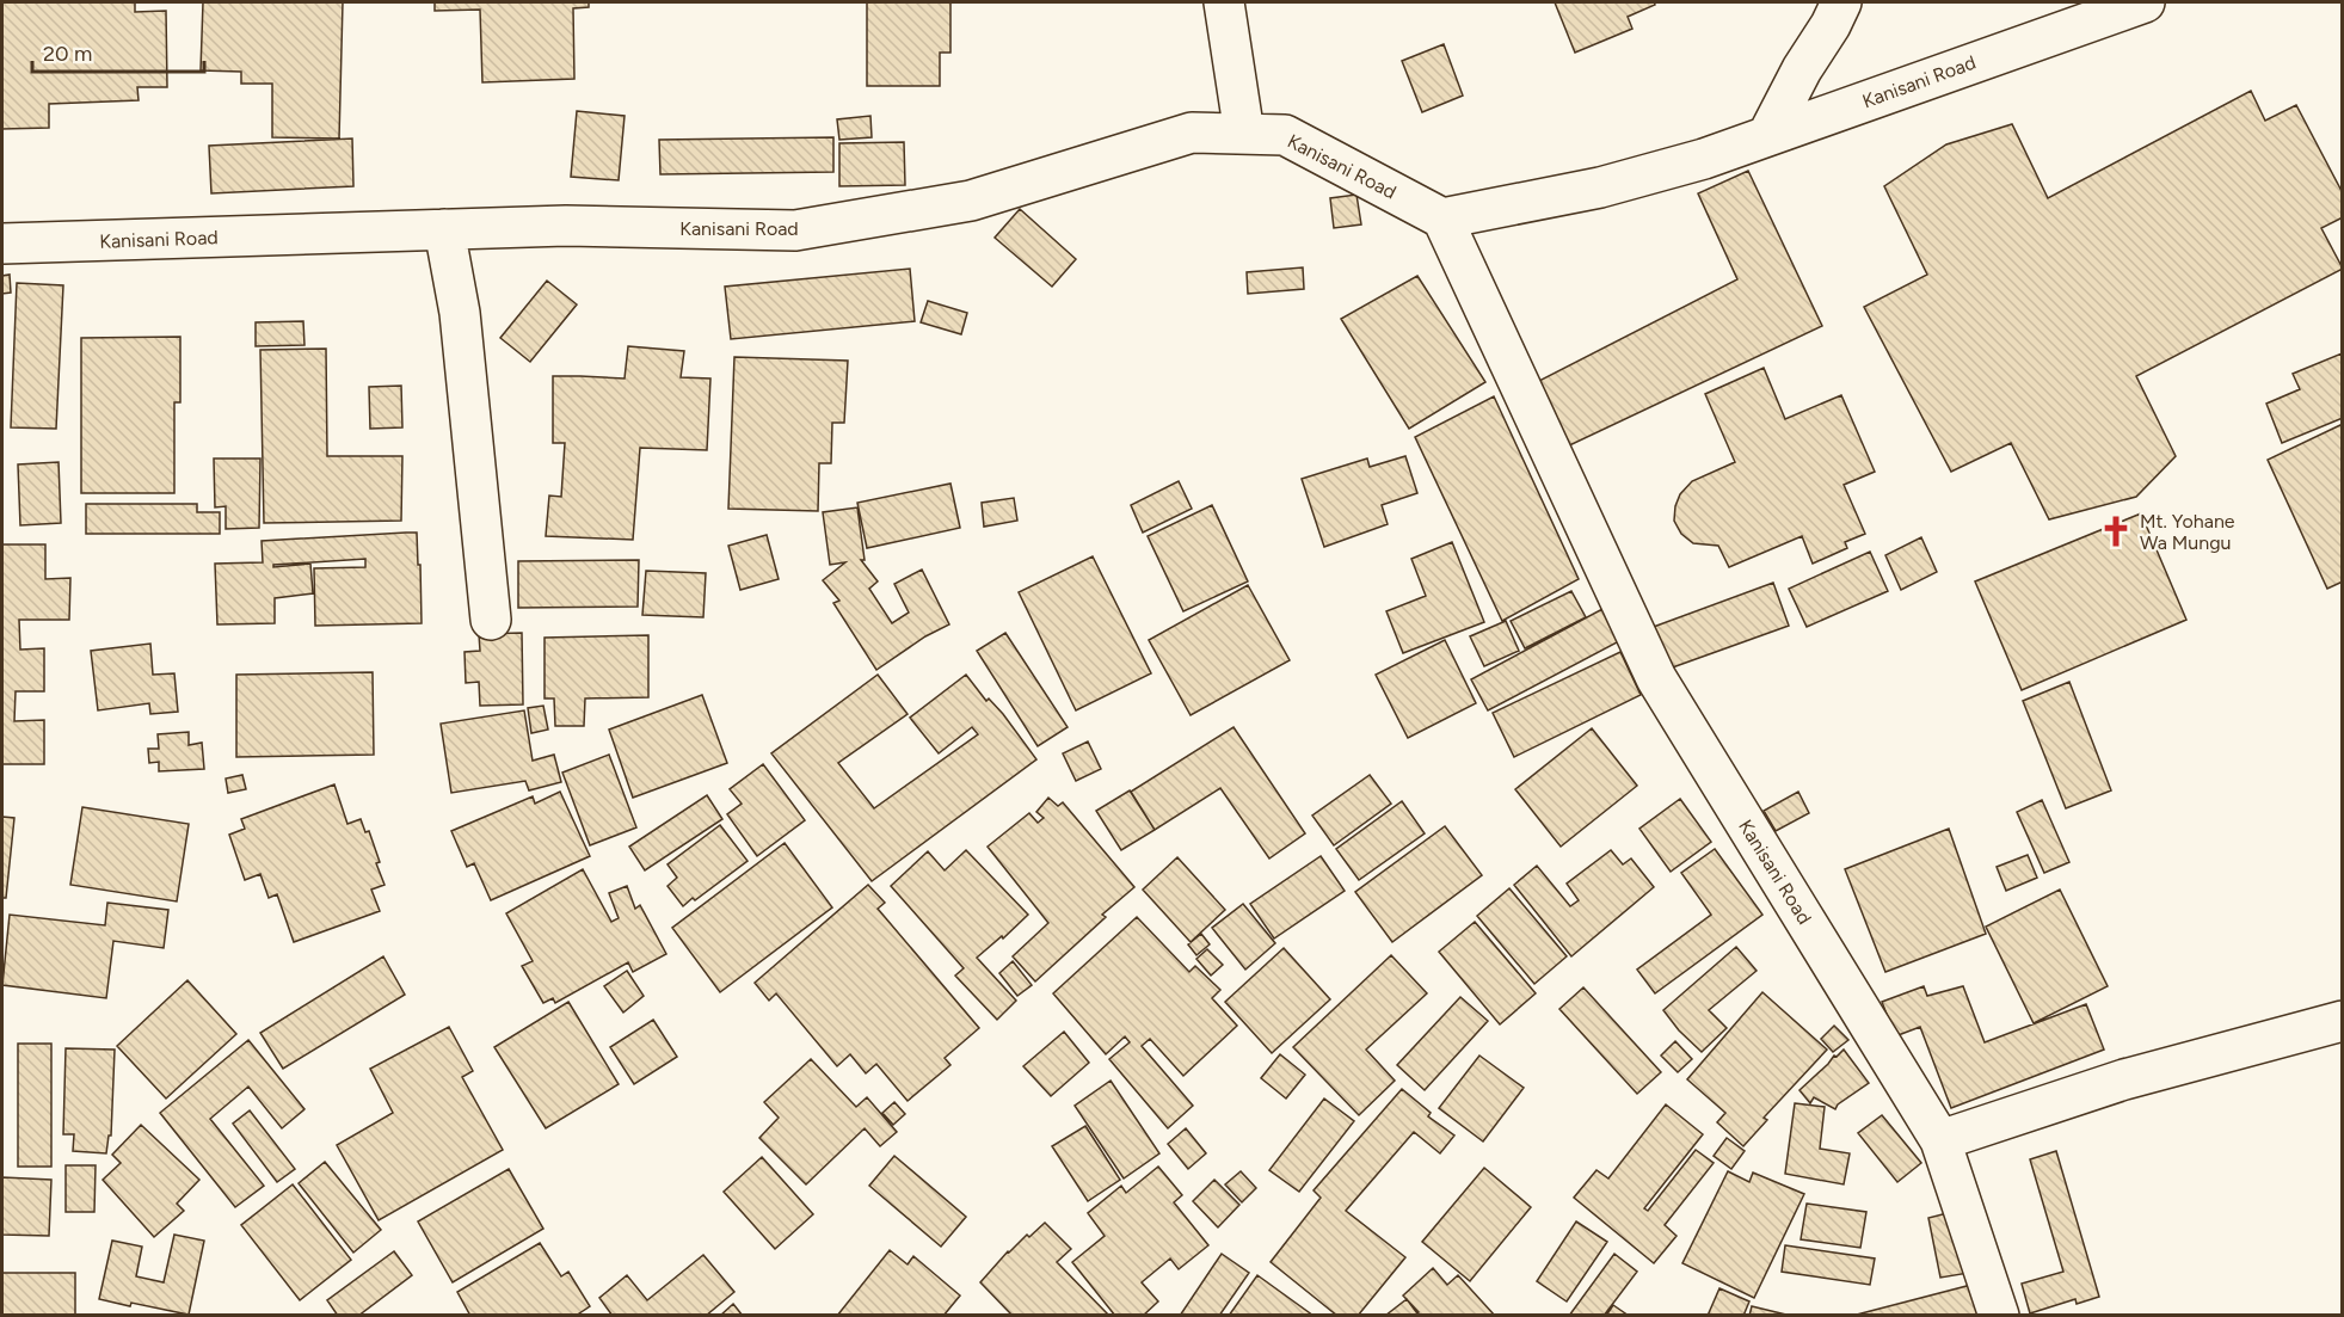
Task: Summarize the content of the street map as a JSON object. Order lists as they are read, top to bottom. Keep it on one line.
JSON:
{"streets":{"street":["Kanisani Road"]},"places":{"church":["Mt. Yohane Wa Mungu"]},"scale_bar":"20 m"}
